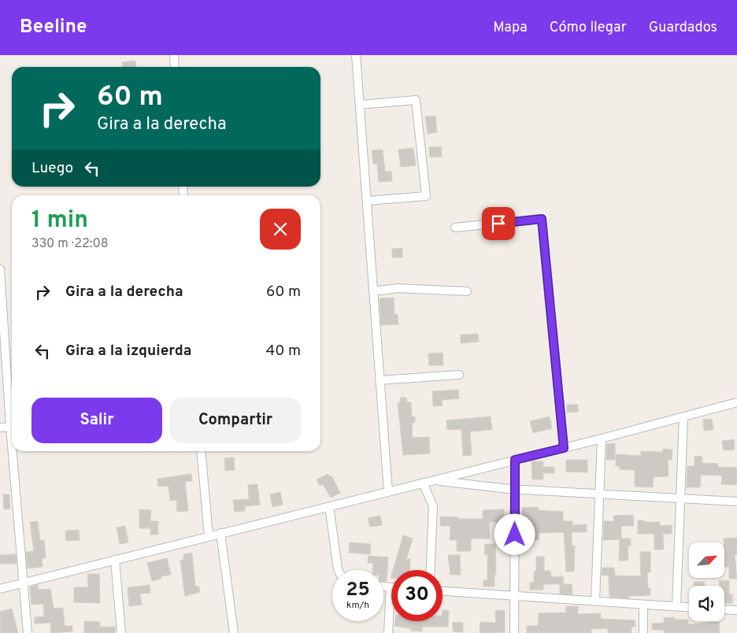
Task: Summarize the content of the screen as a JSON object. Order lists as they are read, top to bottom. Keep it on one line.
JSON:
{"north":"top right","page":{"header":"Beeline","nav":["Mapa","Cómo llegar","Guardados"],"turn":["60 m","Gira a la derecha"],"then":"Luego","heading":["1 min","330 m · 22:08"],"list":[{"name":"Gira a la derecha","value":"60 m"},{"name":"Gira a la izquierda","value":"40 m"}],"buttons":["Salir","Compartir"],"speed":"25 km/h","limit":"30"}}
